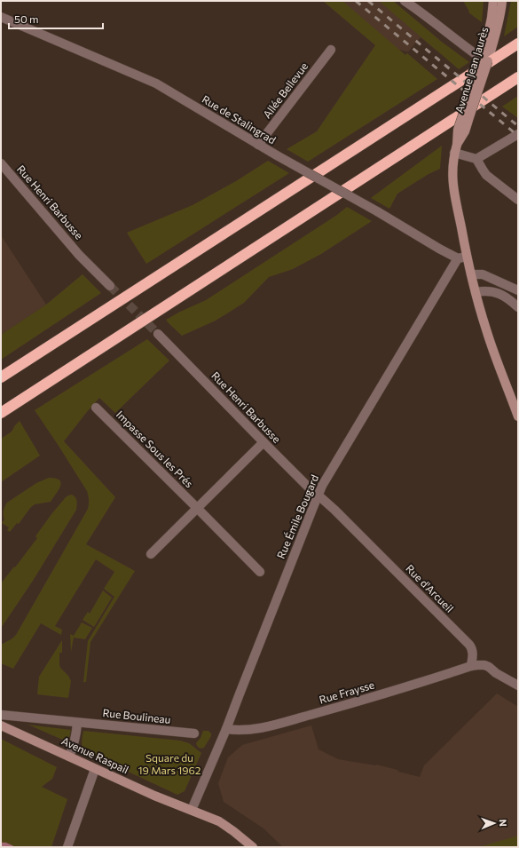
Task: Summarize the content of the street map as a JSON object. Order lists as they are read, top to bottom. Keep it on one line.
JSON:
{"streets":{"main road":["Avenue Jean Jaurès","Avenue Raspail"],"street":["Allée Bellevue","Rue de Stalingrad","Rue Henri Barbusse","Impasse Sous les Prés","Rue Émile Bougard","Rue d'Arcueil","Rue Fraysse","Rue Boulineau"]},"crossings":[["Allée Bellevue","Rue de Stalingrad"],["Rue de Stalingrad","Rue Émile Bougard"],["Rue Henri Barbusse","Rue Émile Bougard"],["Rue Henri Barbusse","Rue d'Arcueil"],["Rue Émile Bougard","Rue d'Arcueil"],["Rue Émile Bougard","Rue Fraysse"],["Rue Émile Bougard","Avenue Raspail"],["Rue d'Arcueil","Rue Fraysse"]],"parks":["Square du 19 Mars 1962"],"scale_bar":"50 m","north":"right"}
